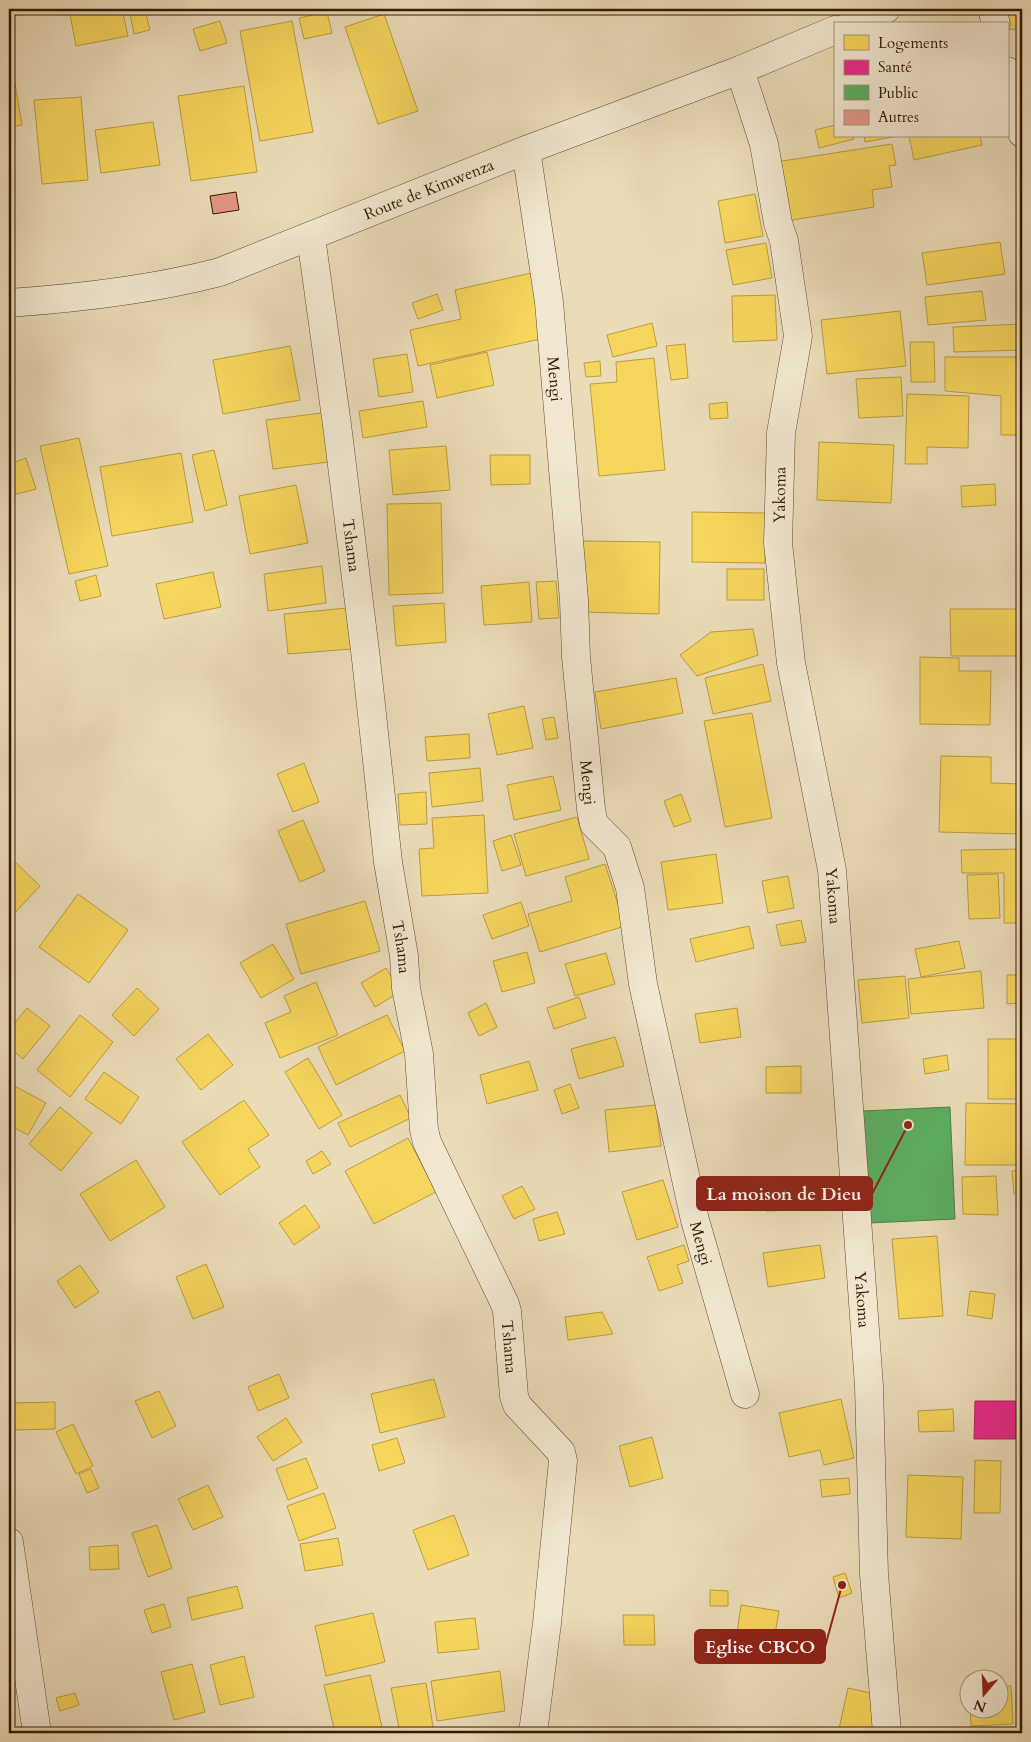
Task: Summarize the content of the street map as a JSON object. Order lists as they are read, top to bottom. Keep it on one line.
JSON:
{"streets":{"street":["Route de Kimwenza","Mengi","Yakoma","Tshama"]},"crossings":[["Route de Kimwenza","Mengi"],["Route de Kimwenza","Yakoma"],["Route de Kimwenza","Tshama"]],"places":["La moison de Dieu","Eglise CBCO"],"legend":["Logements","Santé","Public","Autres"],"north":"bottom"}
